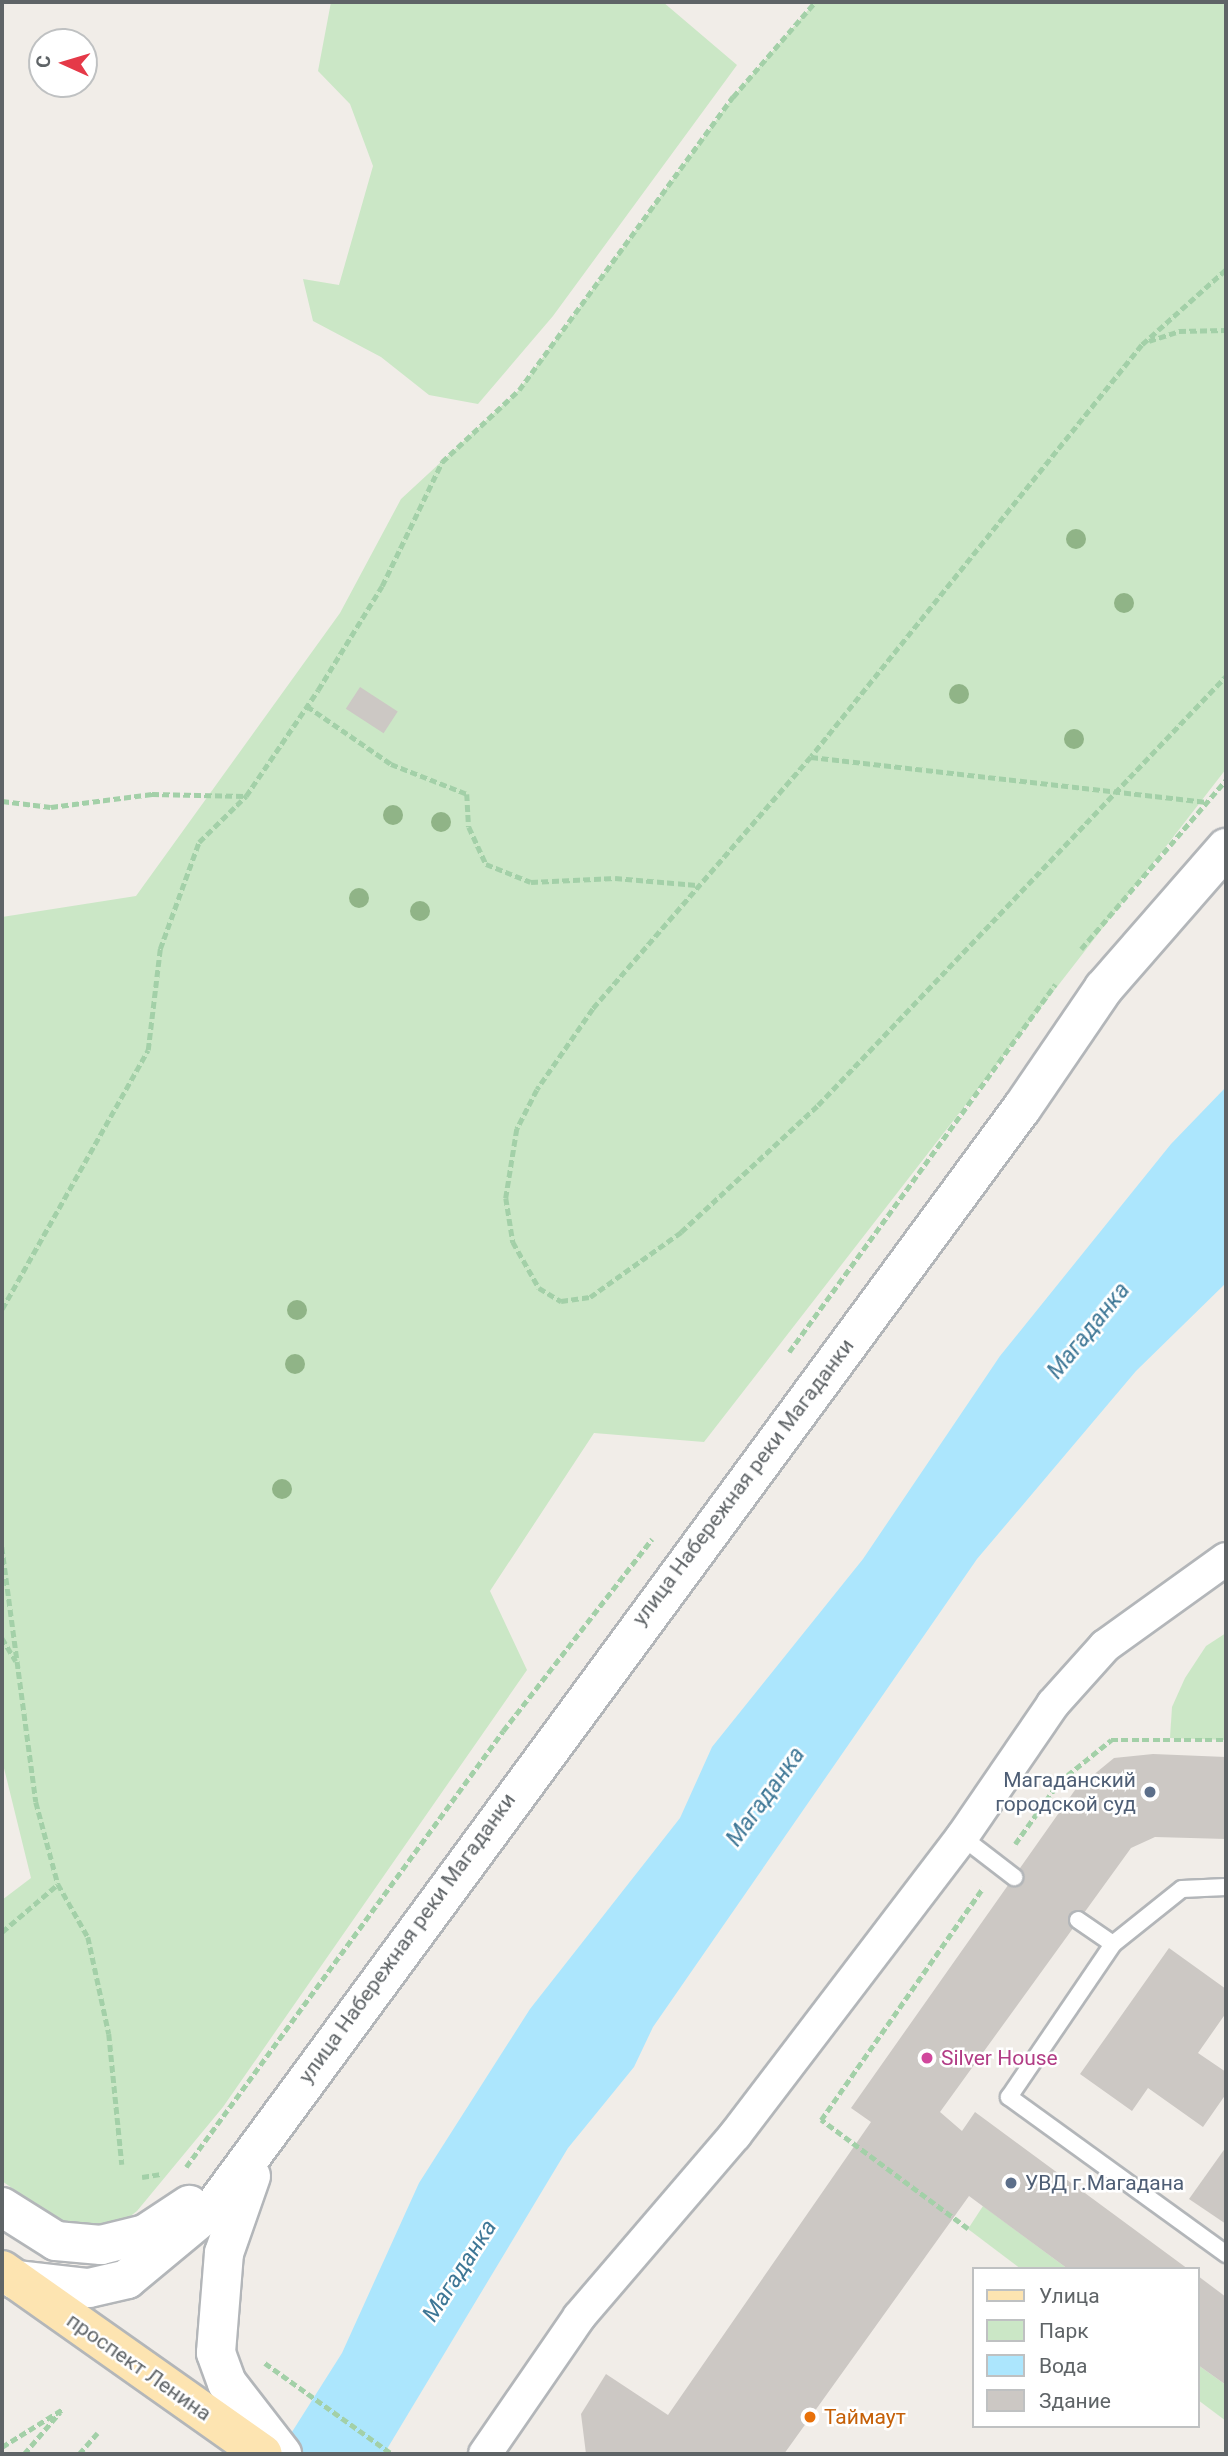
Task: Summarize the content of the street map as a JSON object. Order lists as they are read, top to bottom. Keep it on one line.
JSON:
{"streets":{"main road":["проспект Ленина"],"street":["улица Набережная реки Магаданки"]},"water":["Магаданка"],"places":["Магаданский городской суд","Silver House","УВД г.Магадана","Таймаут"],"legend":["Улица","Парк","Вода","Здание"],"north":"left"}
